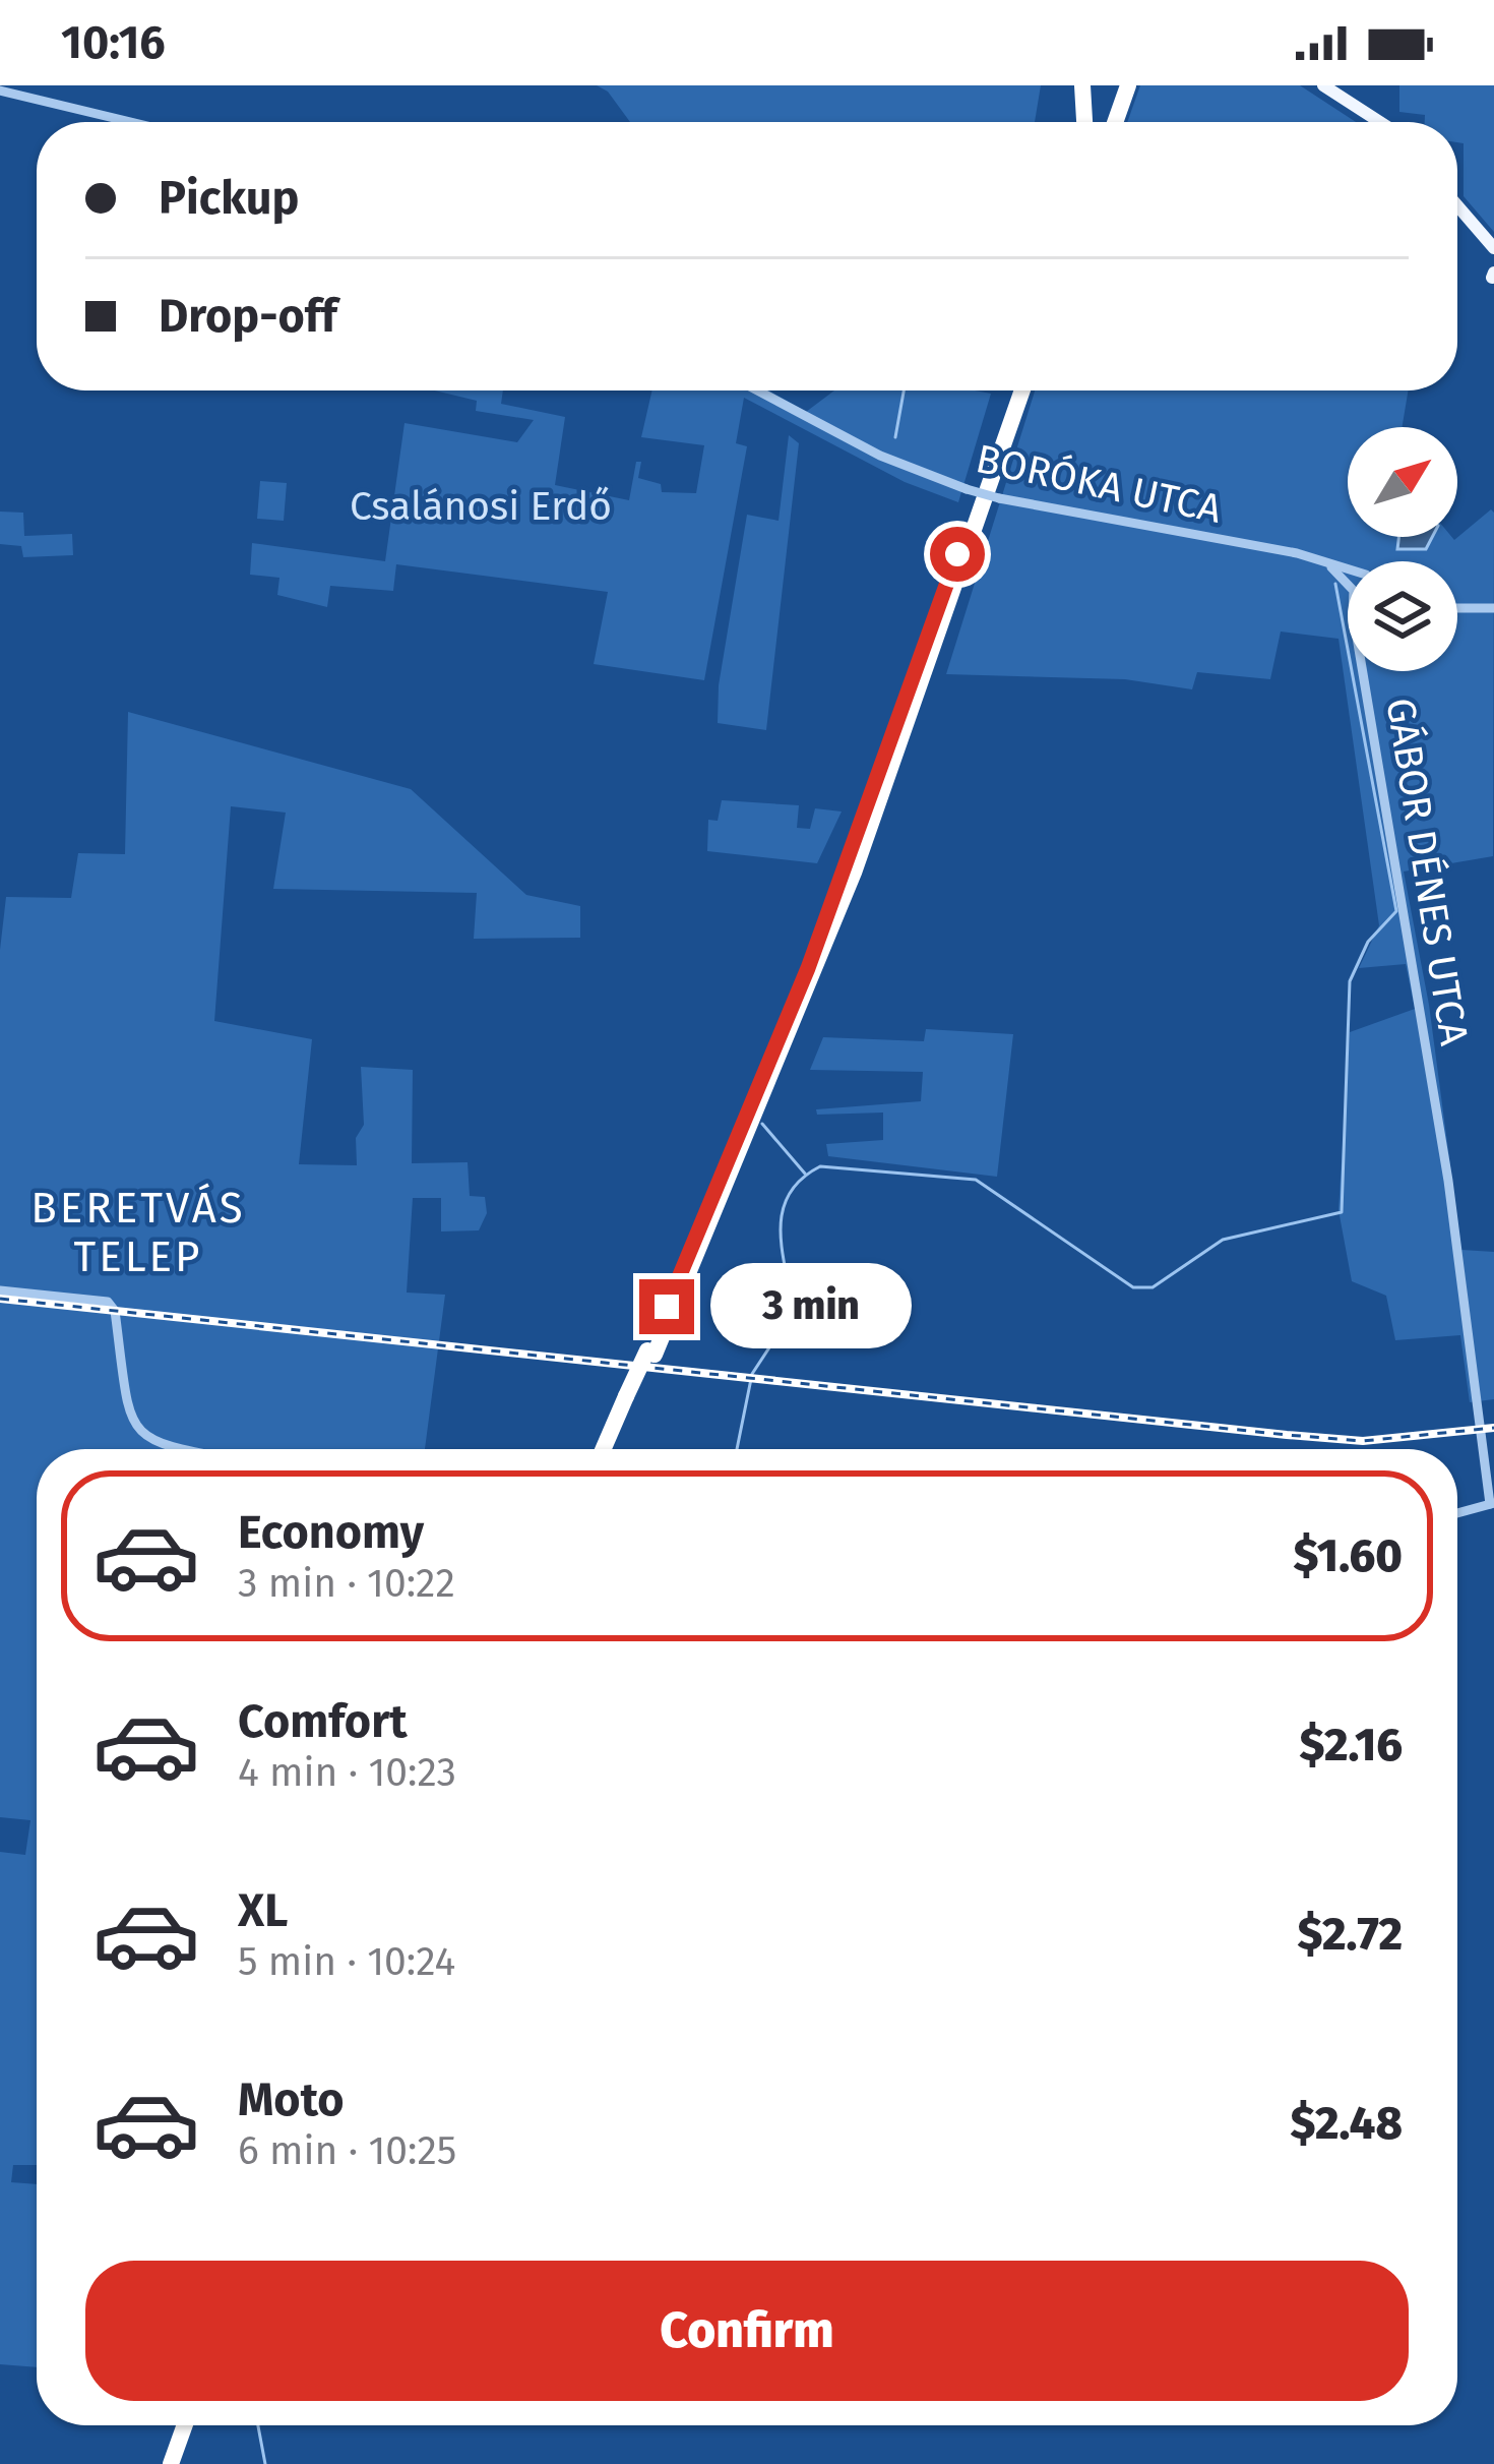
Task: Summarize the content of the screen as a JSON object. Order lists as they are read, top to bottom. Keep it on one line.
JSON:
{"streets":{"street":["BORÓKA UTCA","GÁBOR DÉNES UTCA"]},"districts":["BERETVÁS TELEP"],"parks":["Csalánosi Erdő"],"north":"top right","page":{"status":"10:16","banner":["Pickup","Drop-off"],"bubble":"3 min","list":[{"name":"Economy","note":"3 min · 10:22","value":"$1.60"},{"name":"Comfort","note":"4 min · 10:23","value":"$2.16"},{"name":"XL","note":"5 min · 10:24","value":"$2.72"},{"name":"Moto","note":"6 min · 10:25","value":"$2.48"}],"buttons":"Confirm"}}
